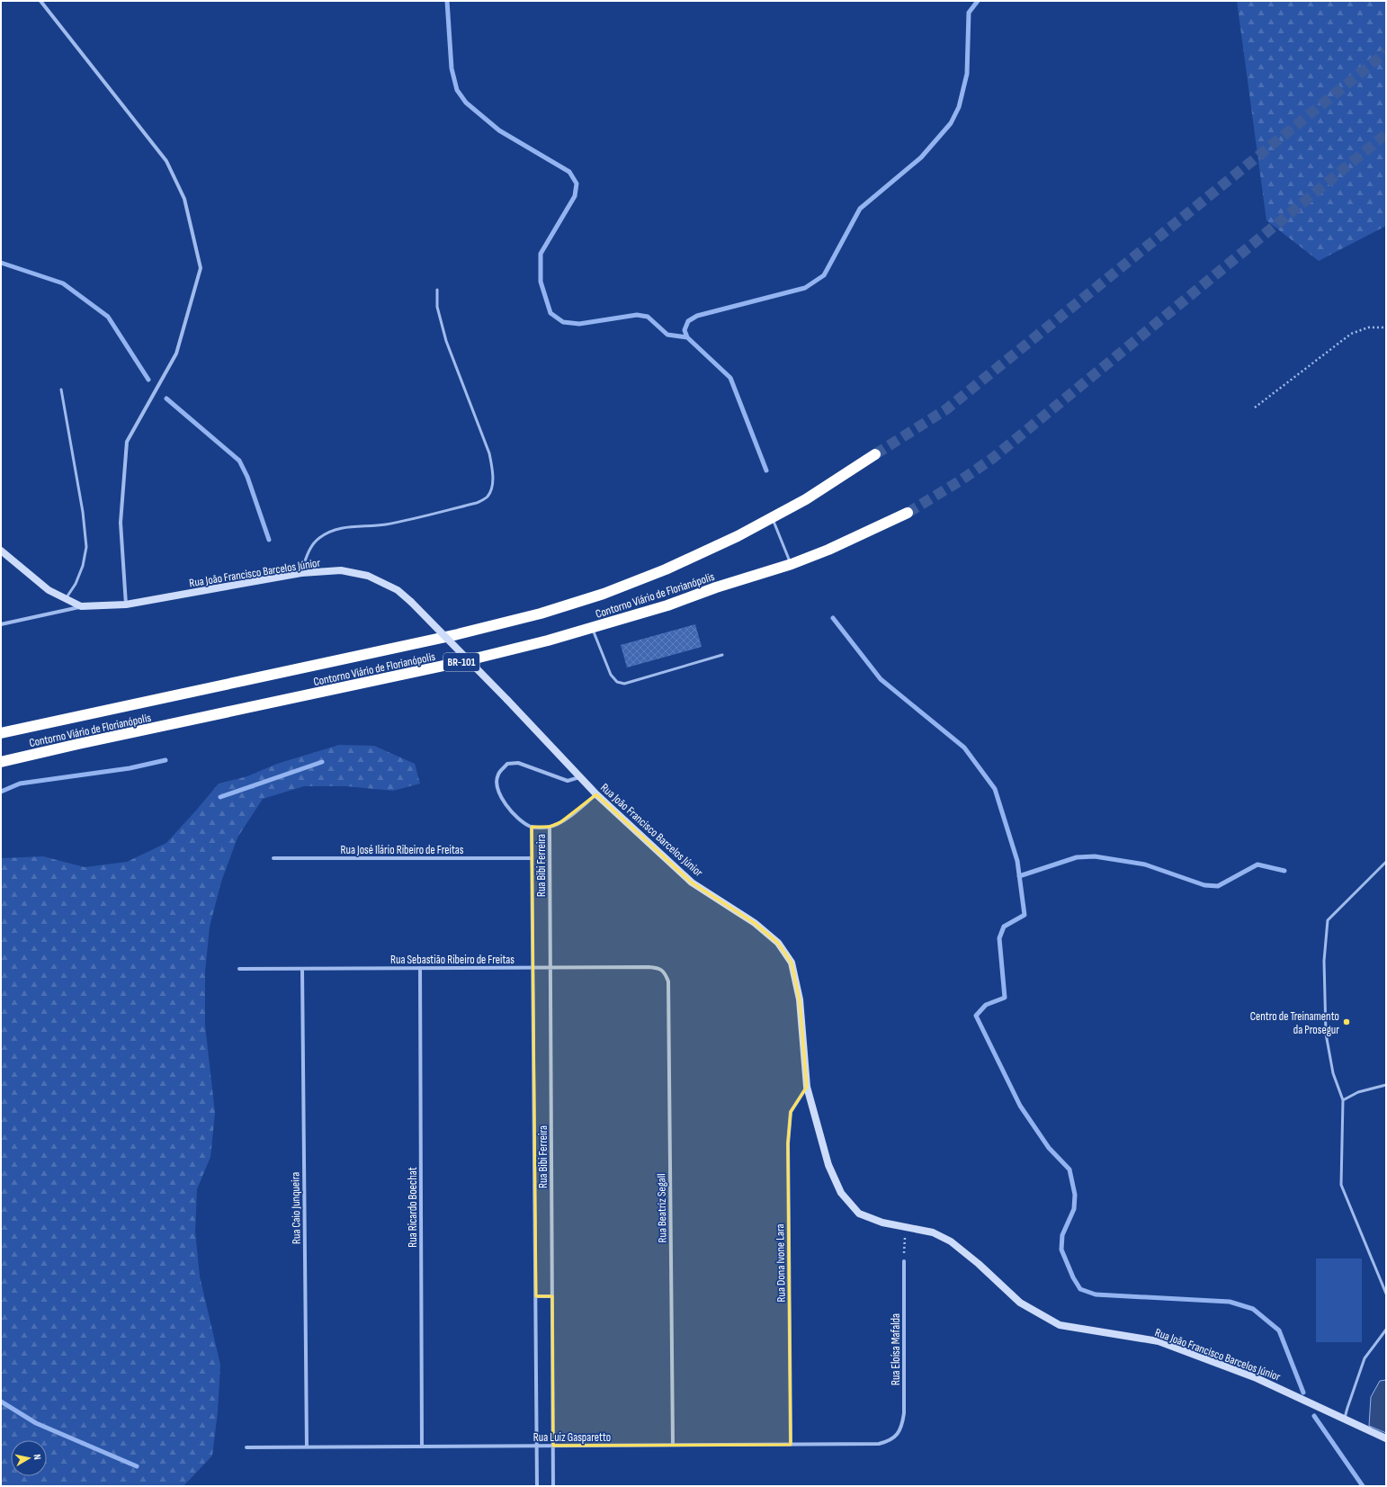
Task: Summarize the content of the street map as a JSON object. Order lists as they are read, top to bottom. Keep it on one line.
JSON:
{"streets":{"highway":["Contorno Viário de Florianópolis","BR-101"],"street":["Rua João Francisco Barcelos Júnior","Rua José Ilário Ribeiro de Freitas","Rua Bibi Ferreira","Rua Sebastião Ribeiro de Freitas","Rua Ricardo Boechat","Rua Caio Junqueira","Rua Beatriz Segall","Rua Dona Ivone Lara","Rua Eloísa Mafalda","Rua Luiz Gasparetto"]},"crossings":[["Rua João Francisco Barcelos Júnior","Rua Dona Ivone Lara"],["Rua José Ilário Ribeiro de Freitas","Rua Bibi Ferreira"],["Rua Bibi Ferreira","Rua Sebastião Ribeiro de Freitas"],["Rua Bibi Ferreira","Rua Luiz Gasparetto"],["Rua Sebastião Ribeiro de Freitas","Rua Ricardo Boechat"],["Rua Sebastião Ribeiro de Freitas","Rua Caio Junqueira"],["Rua Sebastião Ribeiro de Freitas","Rua Beatriz Segall"],["Rua Ricardo Boechat","Rua Luiz Gasparetto"],["Rua Caio Junqueira","Rua Luiz Gasparetto"],["Rua Beatriz Segall","Rua Luiz Gasparetto"],["Rua Dona Ivone Lara","Rua Luiz Gasparetto"],["Rua Eloísa Mafalda","Rua Luiz Gasparetto"]],"places":["Centro de Treinamento da Prosegur"],"north":"right"}
